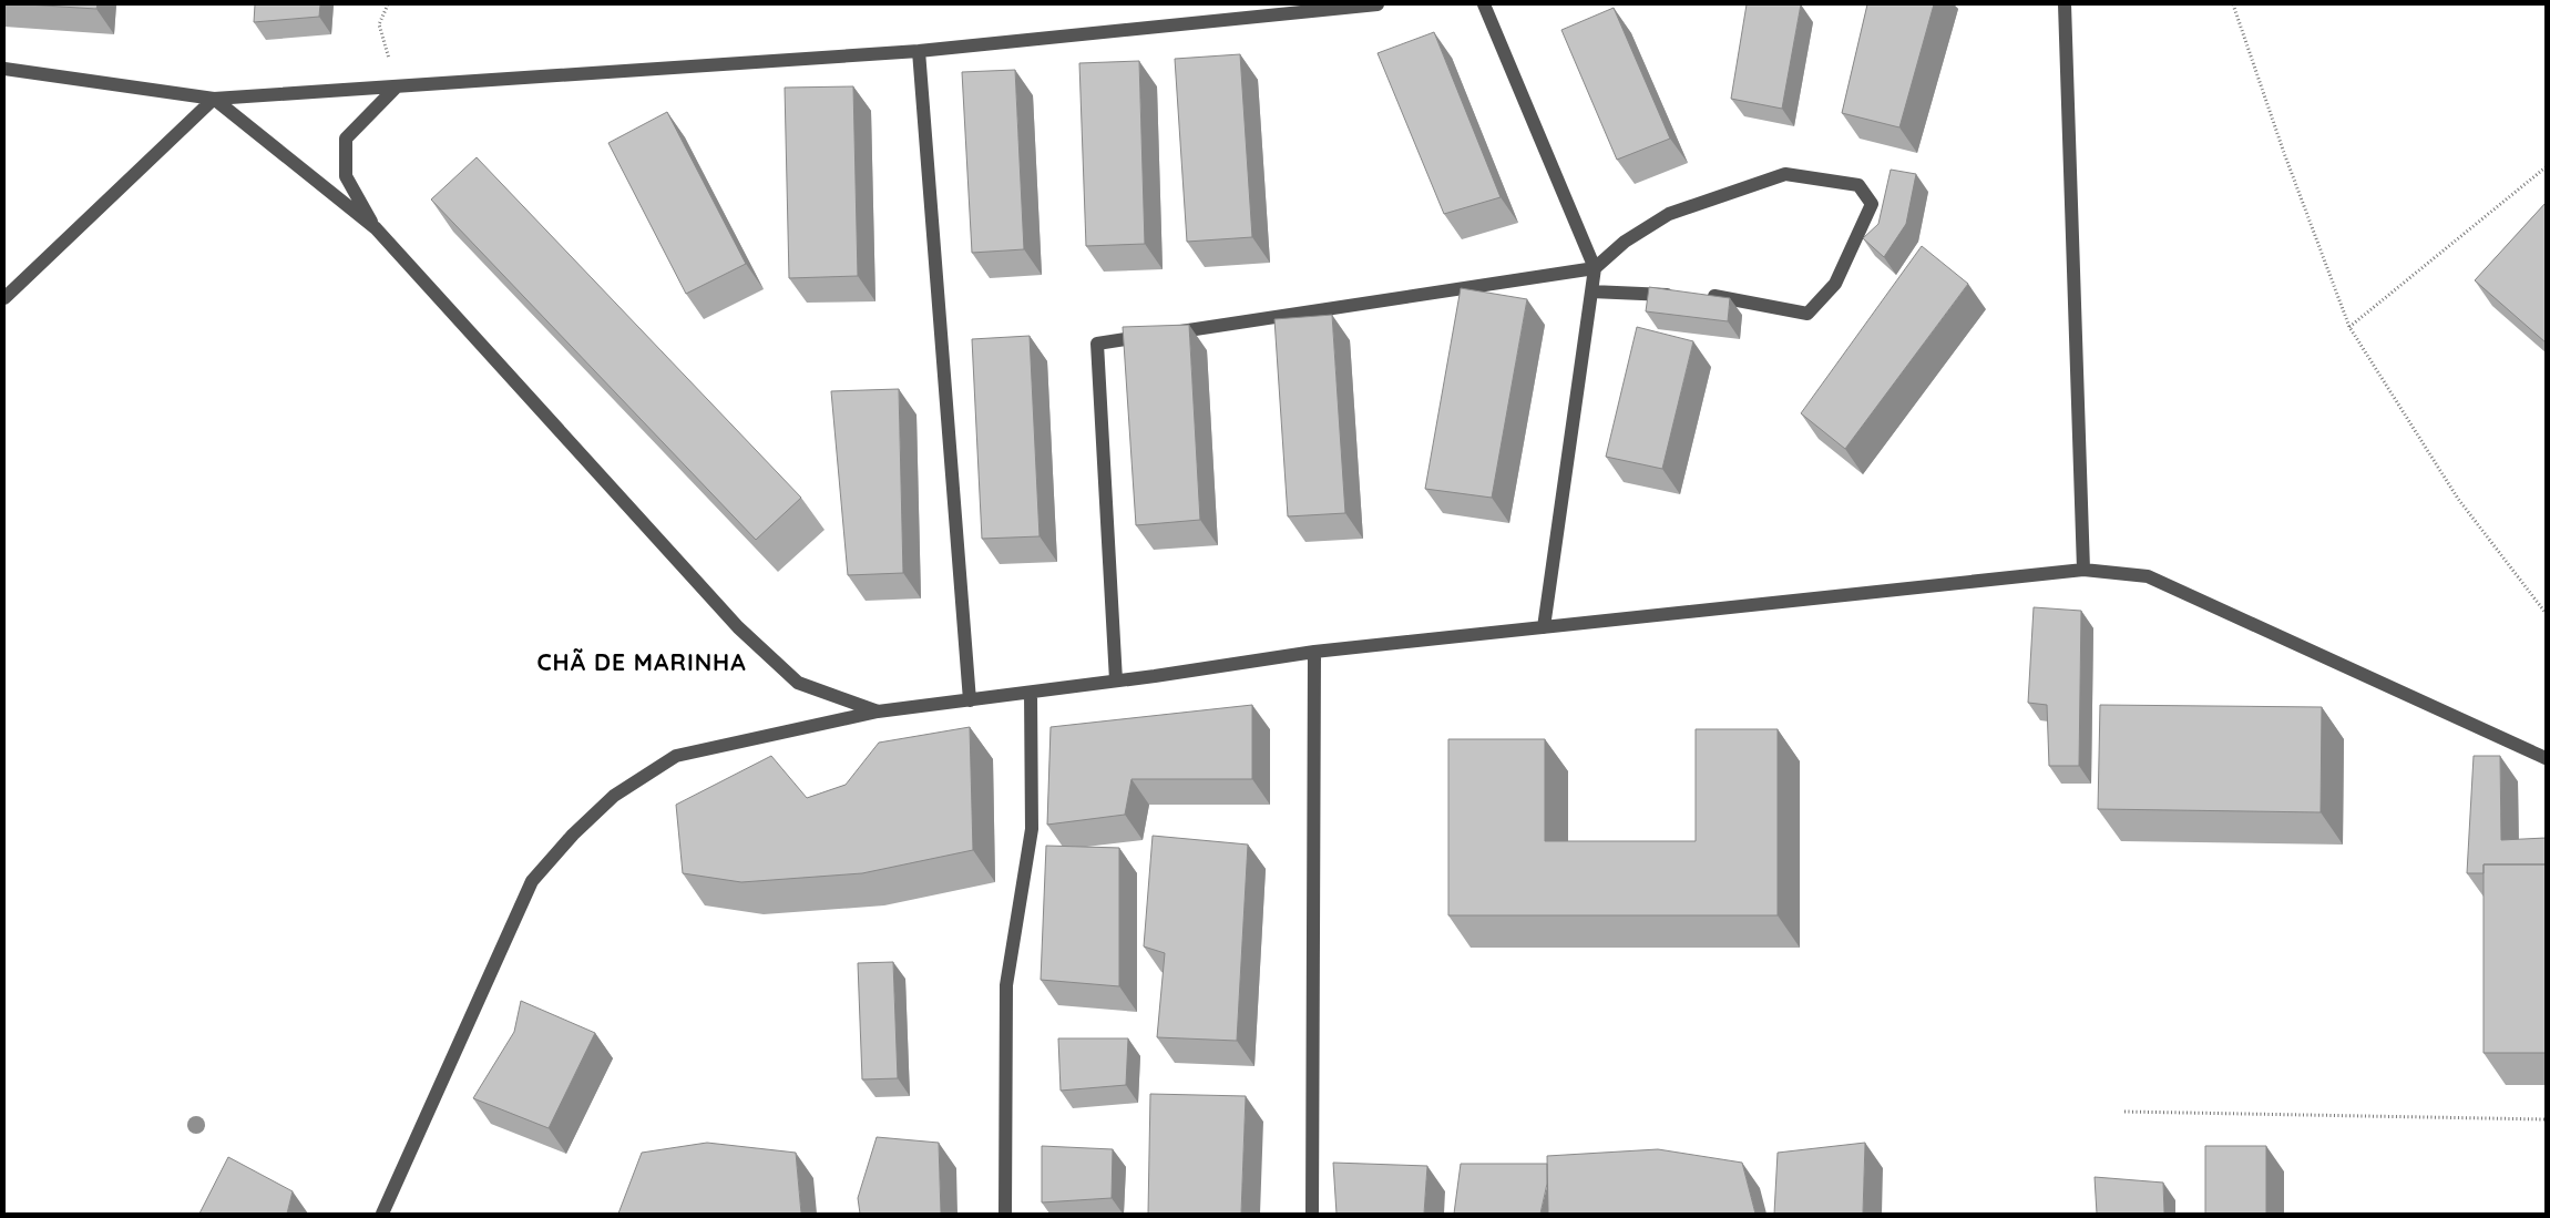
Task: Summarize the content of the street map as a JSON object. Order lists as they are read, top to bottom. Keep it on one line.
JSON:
{"districts":["CHÃ DE MARINHA"]}
